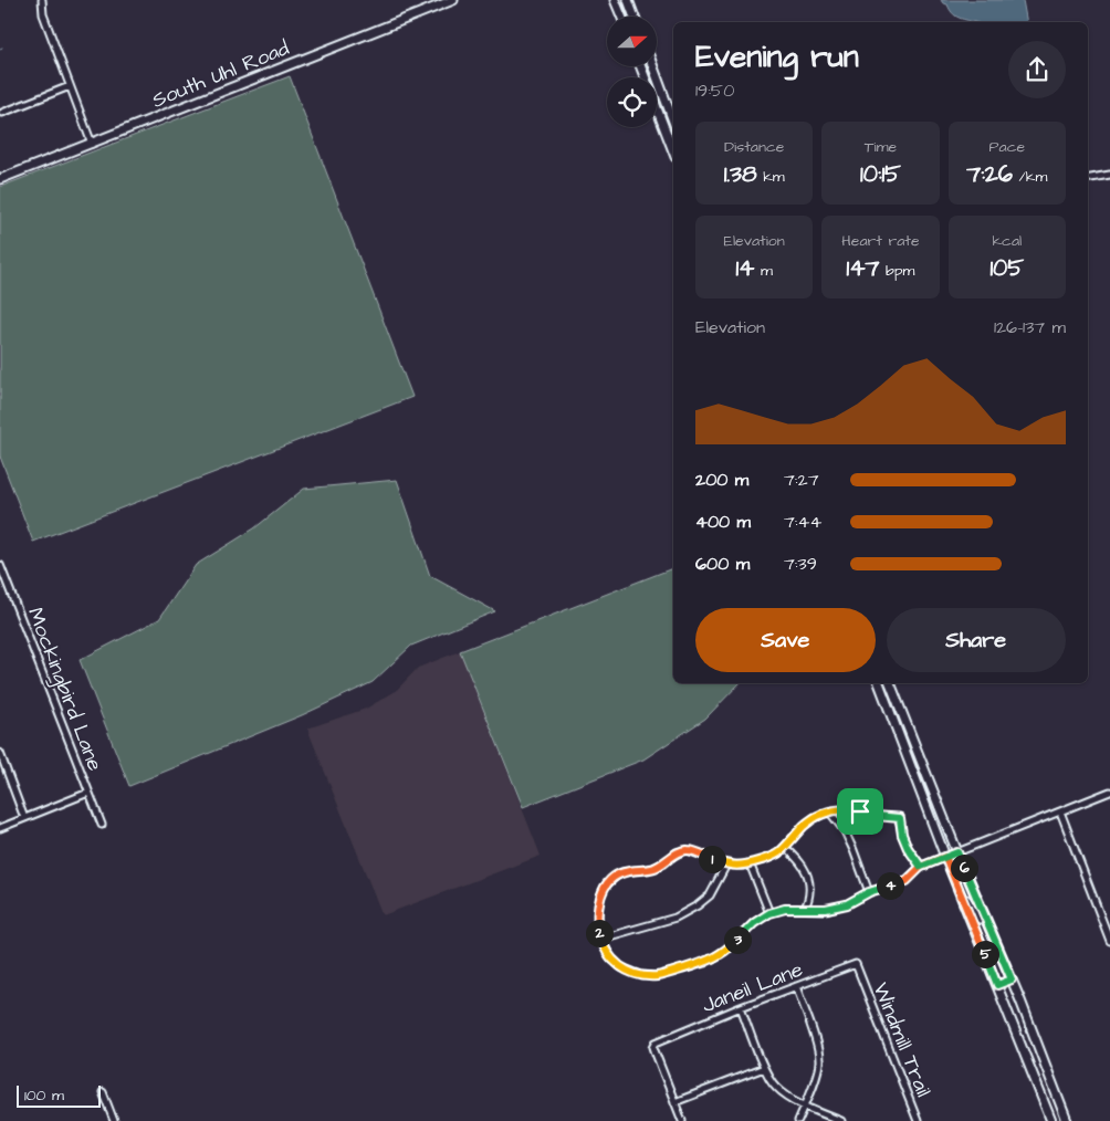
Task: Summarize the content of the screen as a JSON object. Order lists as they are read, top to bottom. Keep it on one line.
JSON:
{"streets":{"main road":["South Uhl Road"],"street":["Mockingbird Lane","Janeil Lane","Windmill Trail"]},"crossings":[["Janeil Lane","Windmill Trail"]],"scale_bar":"100 m","north":"right","page":{"heading":["Evening run","19:50"],"stats":[["Distance","1.38 km"],["Time","10:15"],["Pace","7:26 /km"],["Elevation","14 m"],["Heart rate","147 bpm"],["kcal","105"]],"chart":["Elevation","126–137 m"],"list":[{"name":"200 m","note":"7:27"},{"name":"400 m","note":"7:44"},{"name":"600 m","note":"7:39"}],"buttons":["Save","Share"],"pins":["1","6","4","2","3","5"],"scale":"100 m"}}
